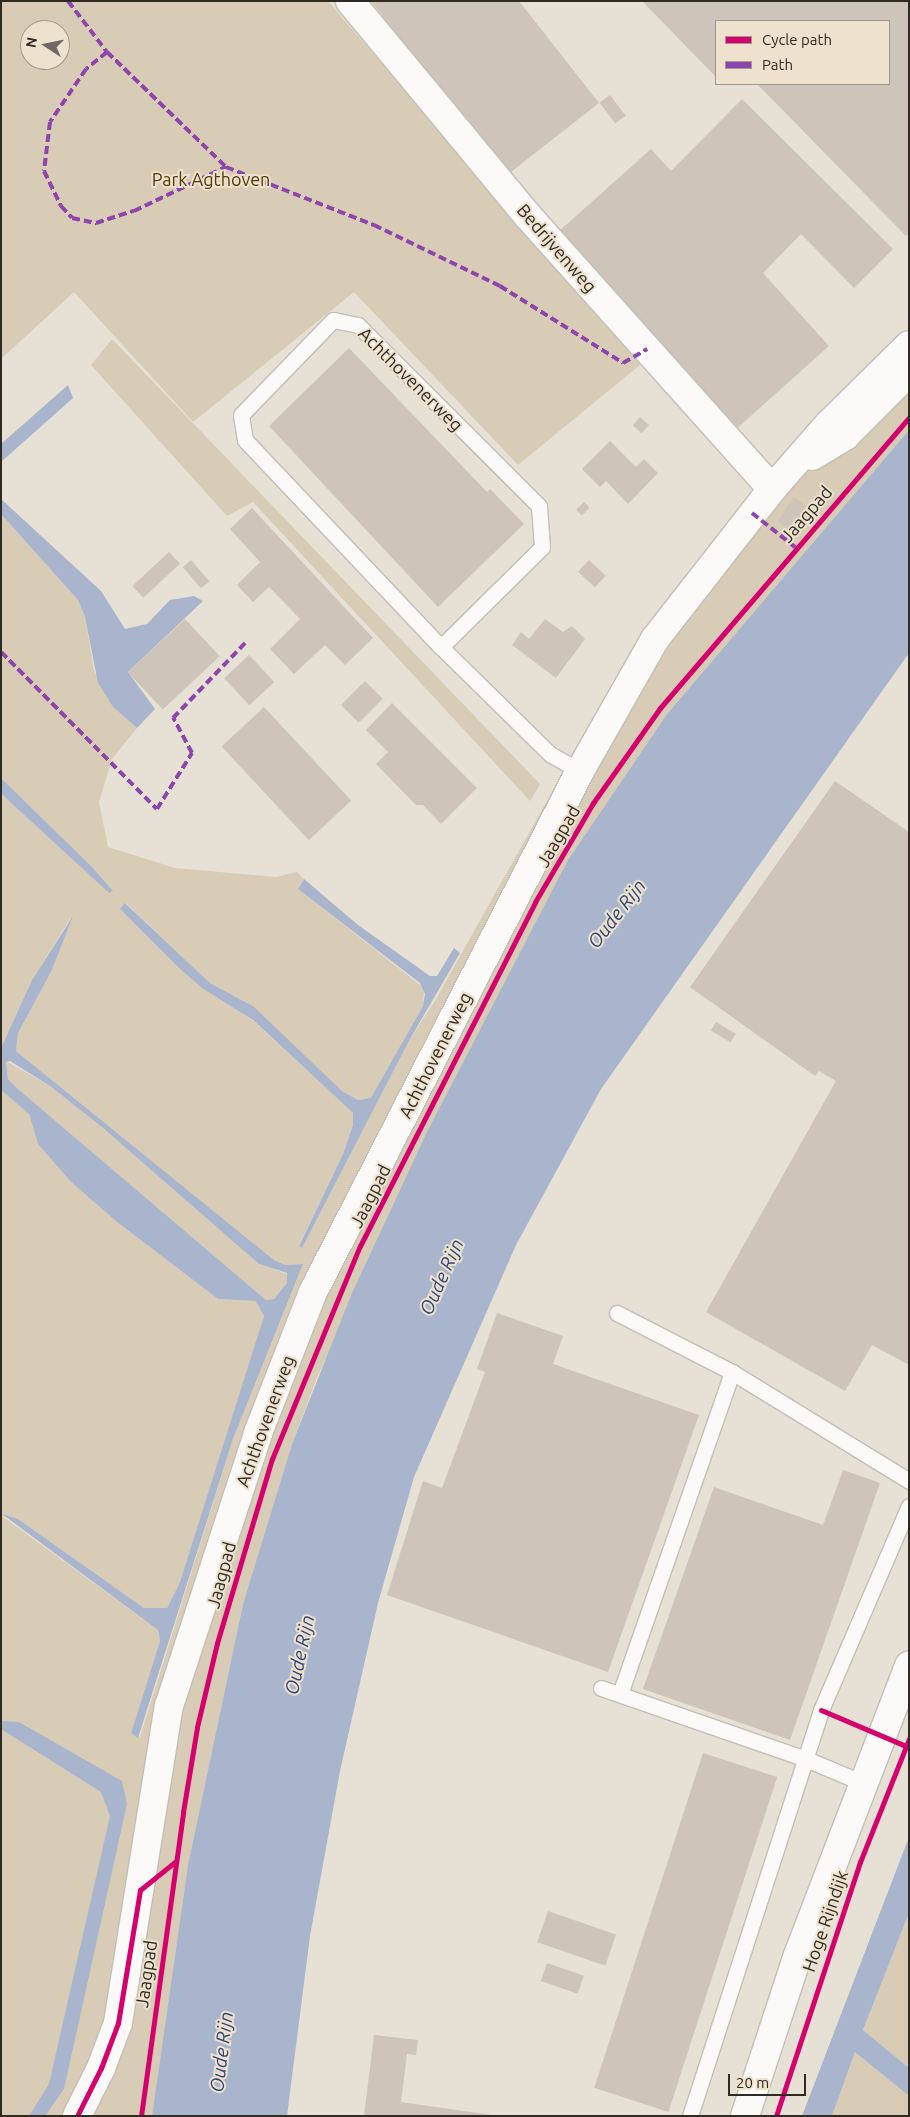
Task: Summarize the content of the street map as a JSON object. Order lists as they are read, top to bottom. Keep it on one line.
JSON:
{"streets":{"street":["Bedrijvenweg","Achthovenerweg","Hoge Rijndijk"],"cycle path":["Jaagpad"]},"crossings":[["Bedrijvenweg","Achthovenerweg"]],"water":["Oude Rijn"],"parks":["Park Agthoven"],"legend":["Cycle path","Path"],"scale_bar":"20 m","north":"left"}
